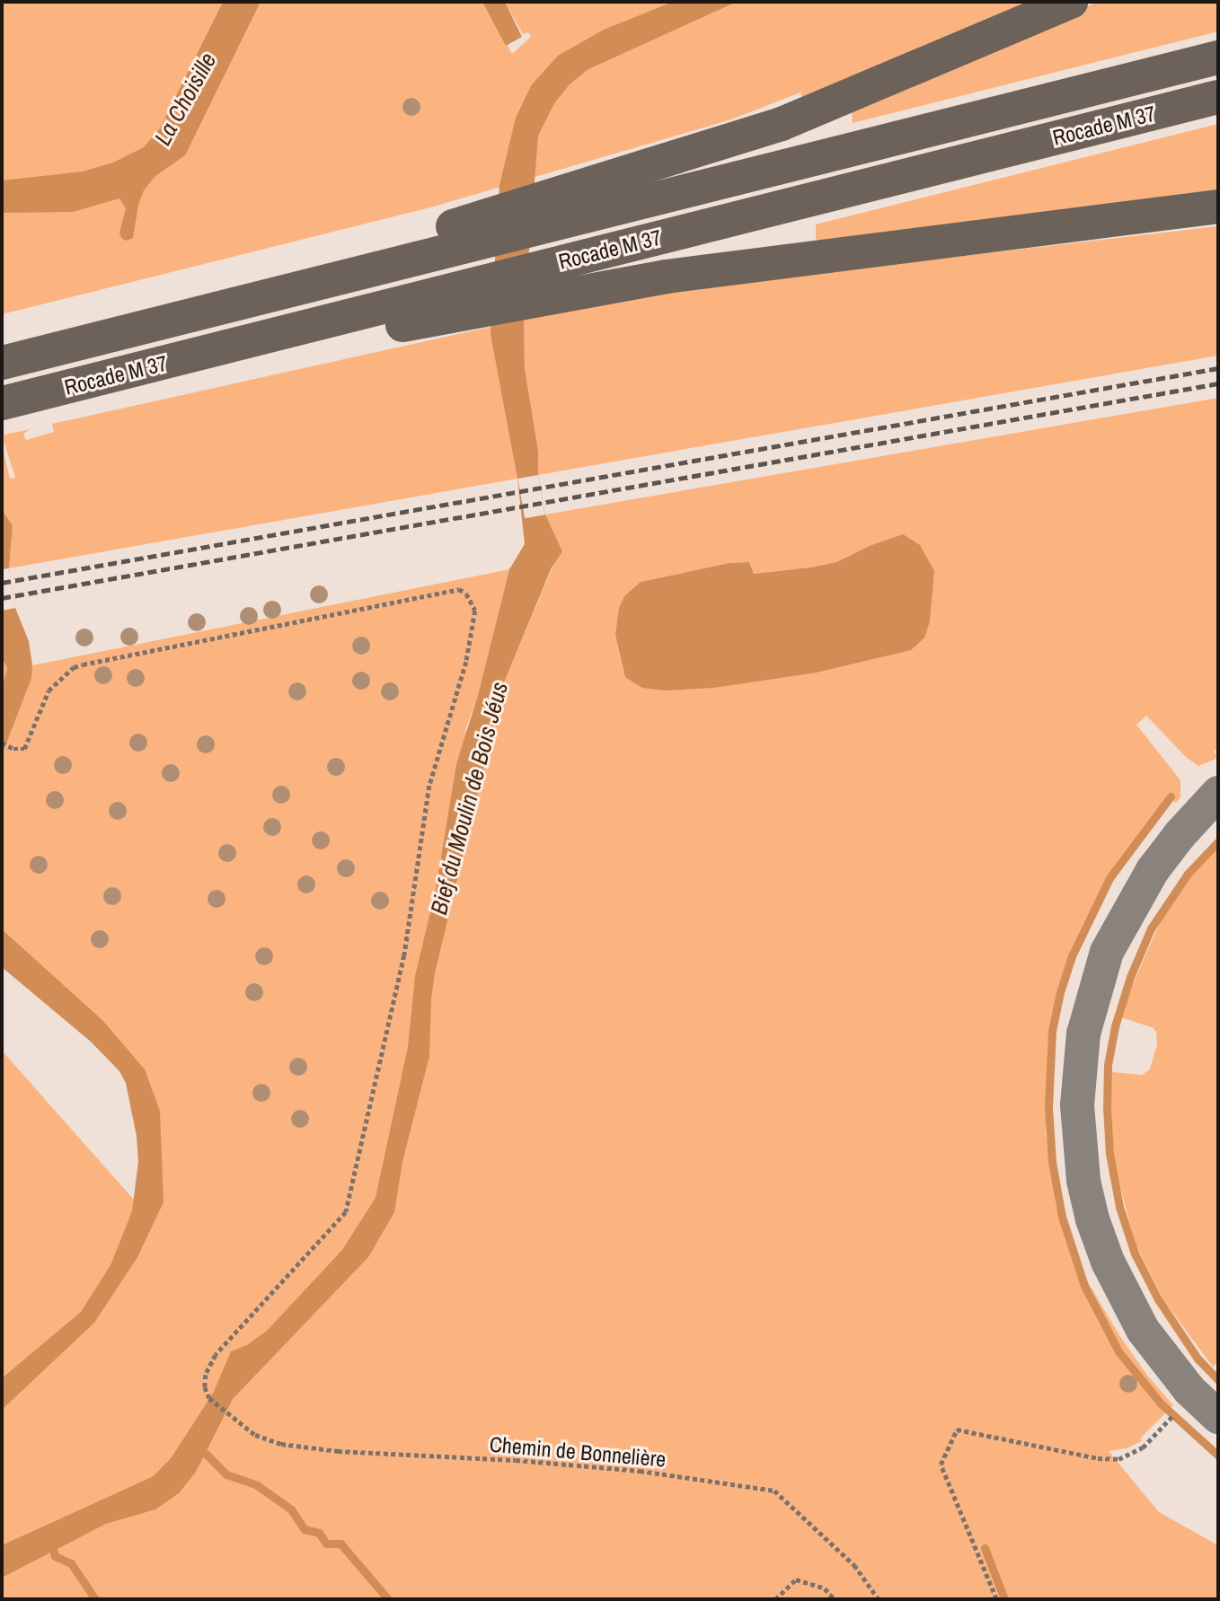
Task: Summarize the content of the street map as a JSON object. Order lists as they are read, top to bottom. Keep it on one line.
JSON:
{"streets":{"highway":["Rocade M 37"],"path":["Chemin de Bonnelière"]},"water":["La Choisille","Bief du Moulin de Bois Jéus"]}
